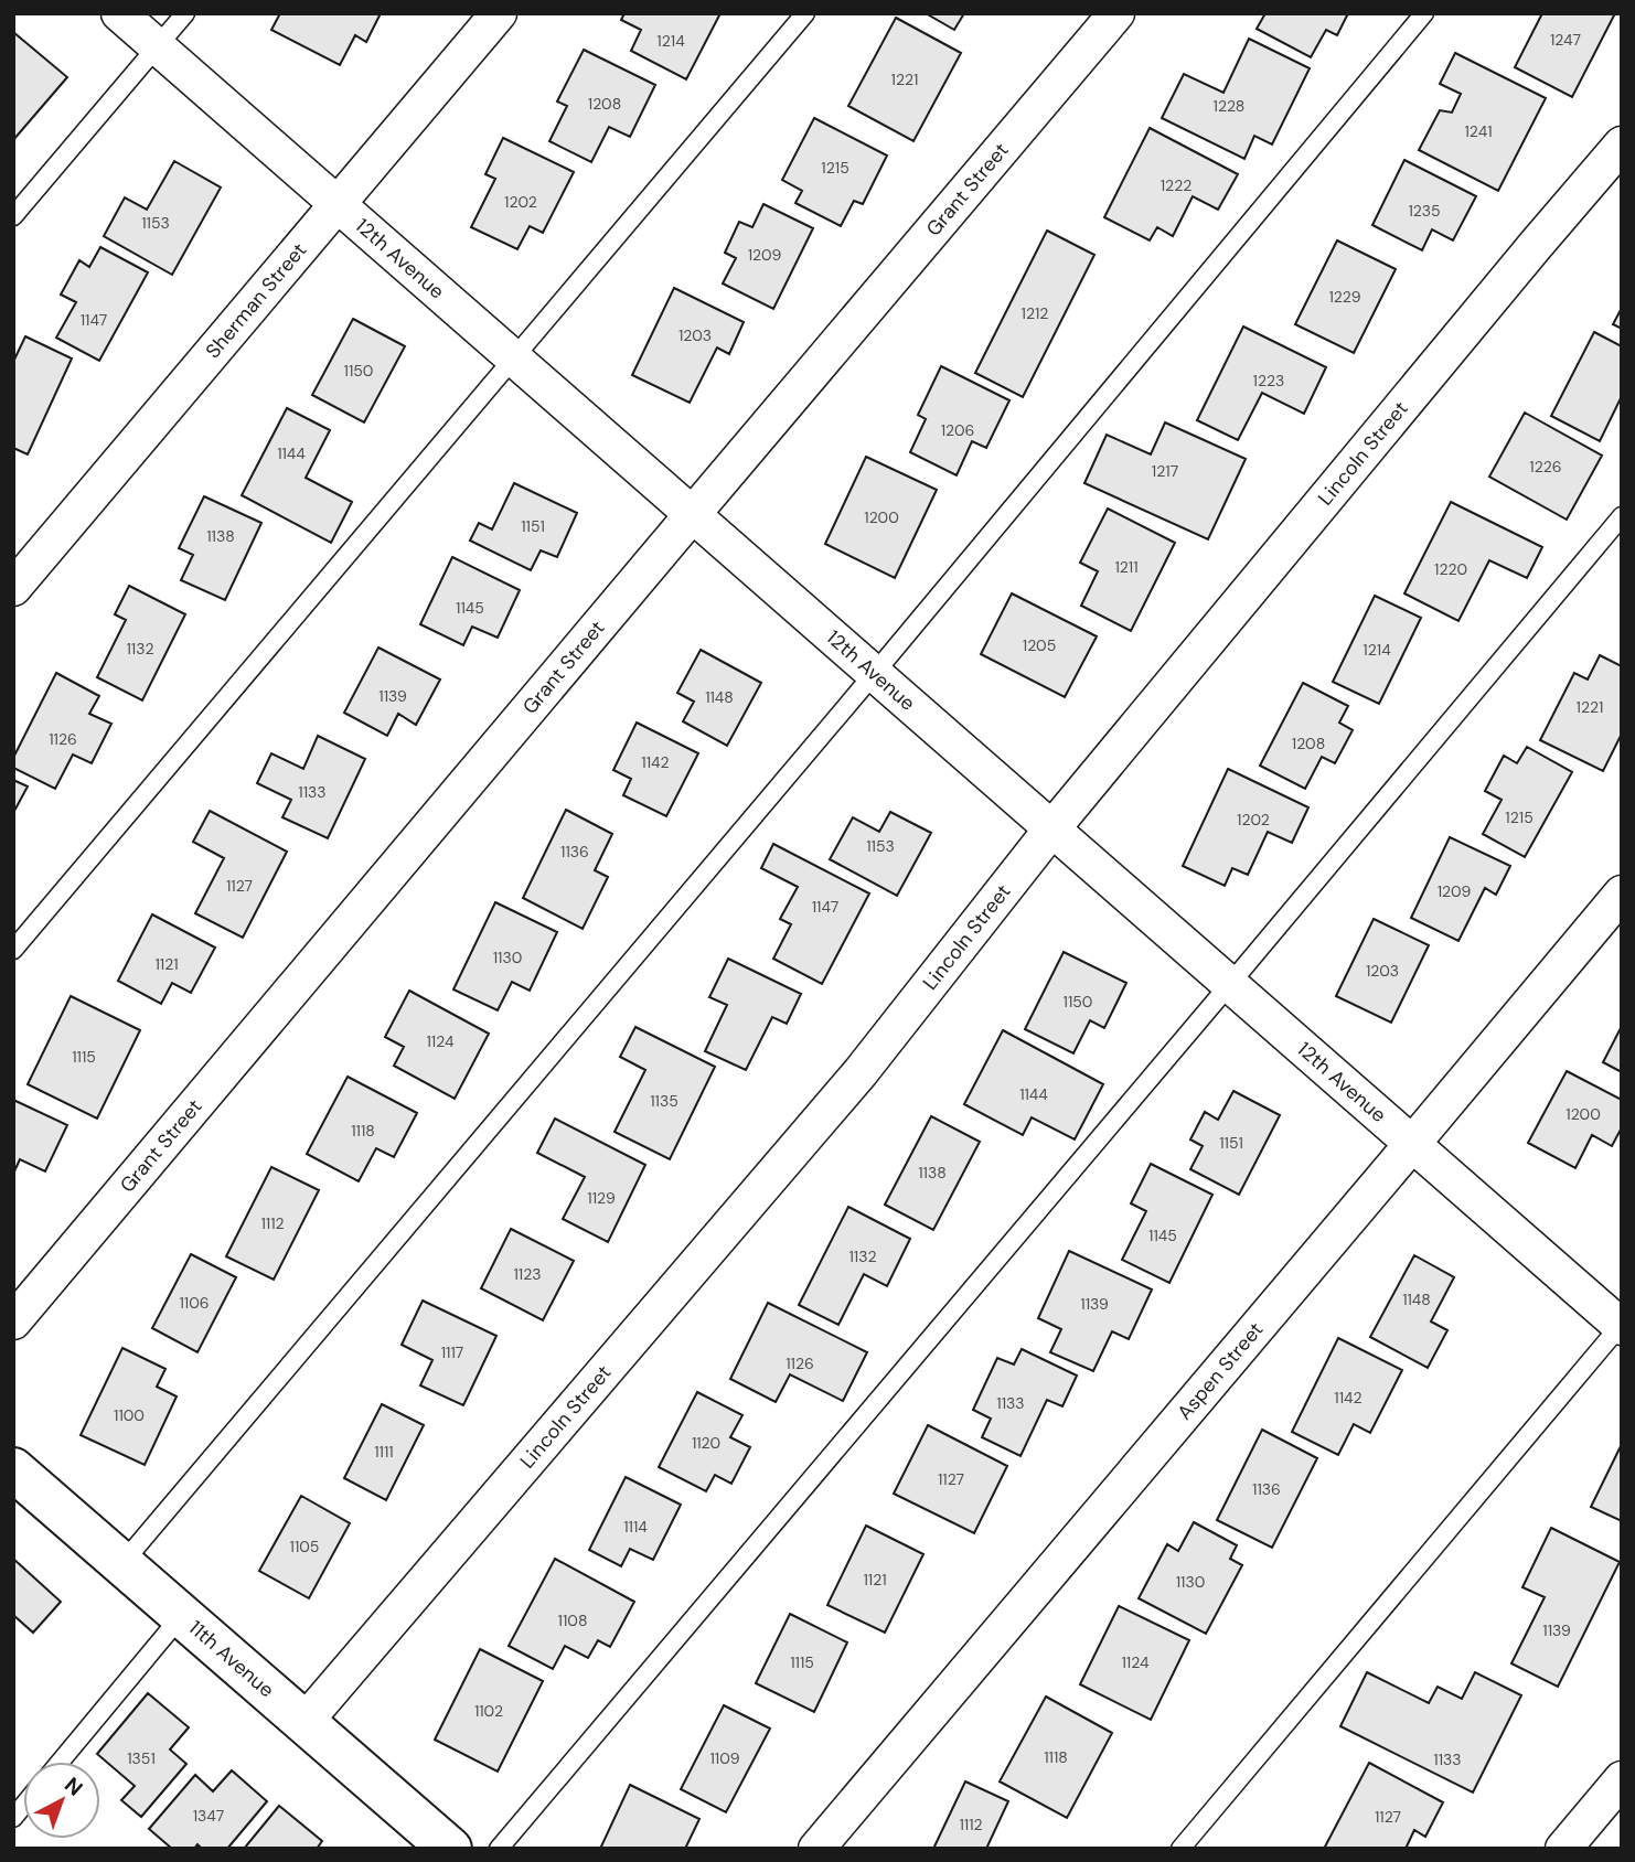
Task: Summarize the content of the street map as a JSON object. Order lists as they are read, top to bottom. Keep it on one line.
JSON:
{"streets":{"street":["Grant Street","12th Avenue","Sherman Street","Lincoln Street","Aspen Street","11th Avenue"]},"crossings":[["Grant Street","12th Avenue"],["12th Avenue","Sherman Street"],["12th Avenue","Lincoln Street"],["12th Avenue","Aspen Street"],["Lincoln Street","11th Avenue"]],"house_numbers":["1247","1214","1221","1208","1228","1241","1215","1222","1202","1235","1153","1209","1229","1212","1147","1203","1150","1223","1206","1144","1226","1217","1200","1151","1138","1211","1220","1145","1205","1132","1214","1139","1148","1221","1126","1208","1142","1133","1215","1202","1153","1136","1127","1209","1147","1130","1121","1203","1150","1124","1115","1144","1135","1200","1118","1151","1138","1129","1112","1145","1132","1123","1148","1106","1139","1117","1126","1142","1133","1100","1120","1111","1127","1136","1114","1105","1121","1130","1108","1139","1115","1124","1102","1118","1351","1109","1133","1347","1127","1112"],"north":"top right"}
